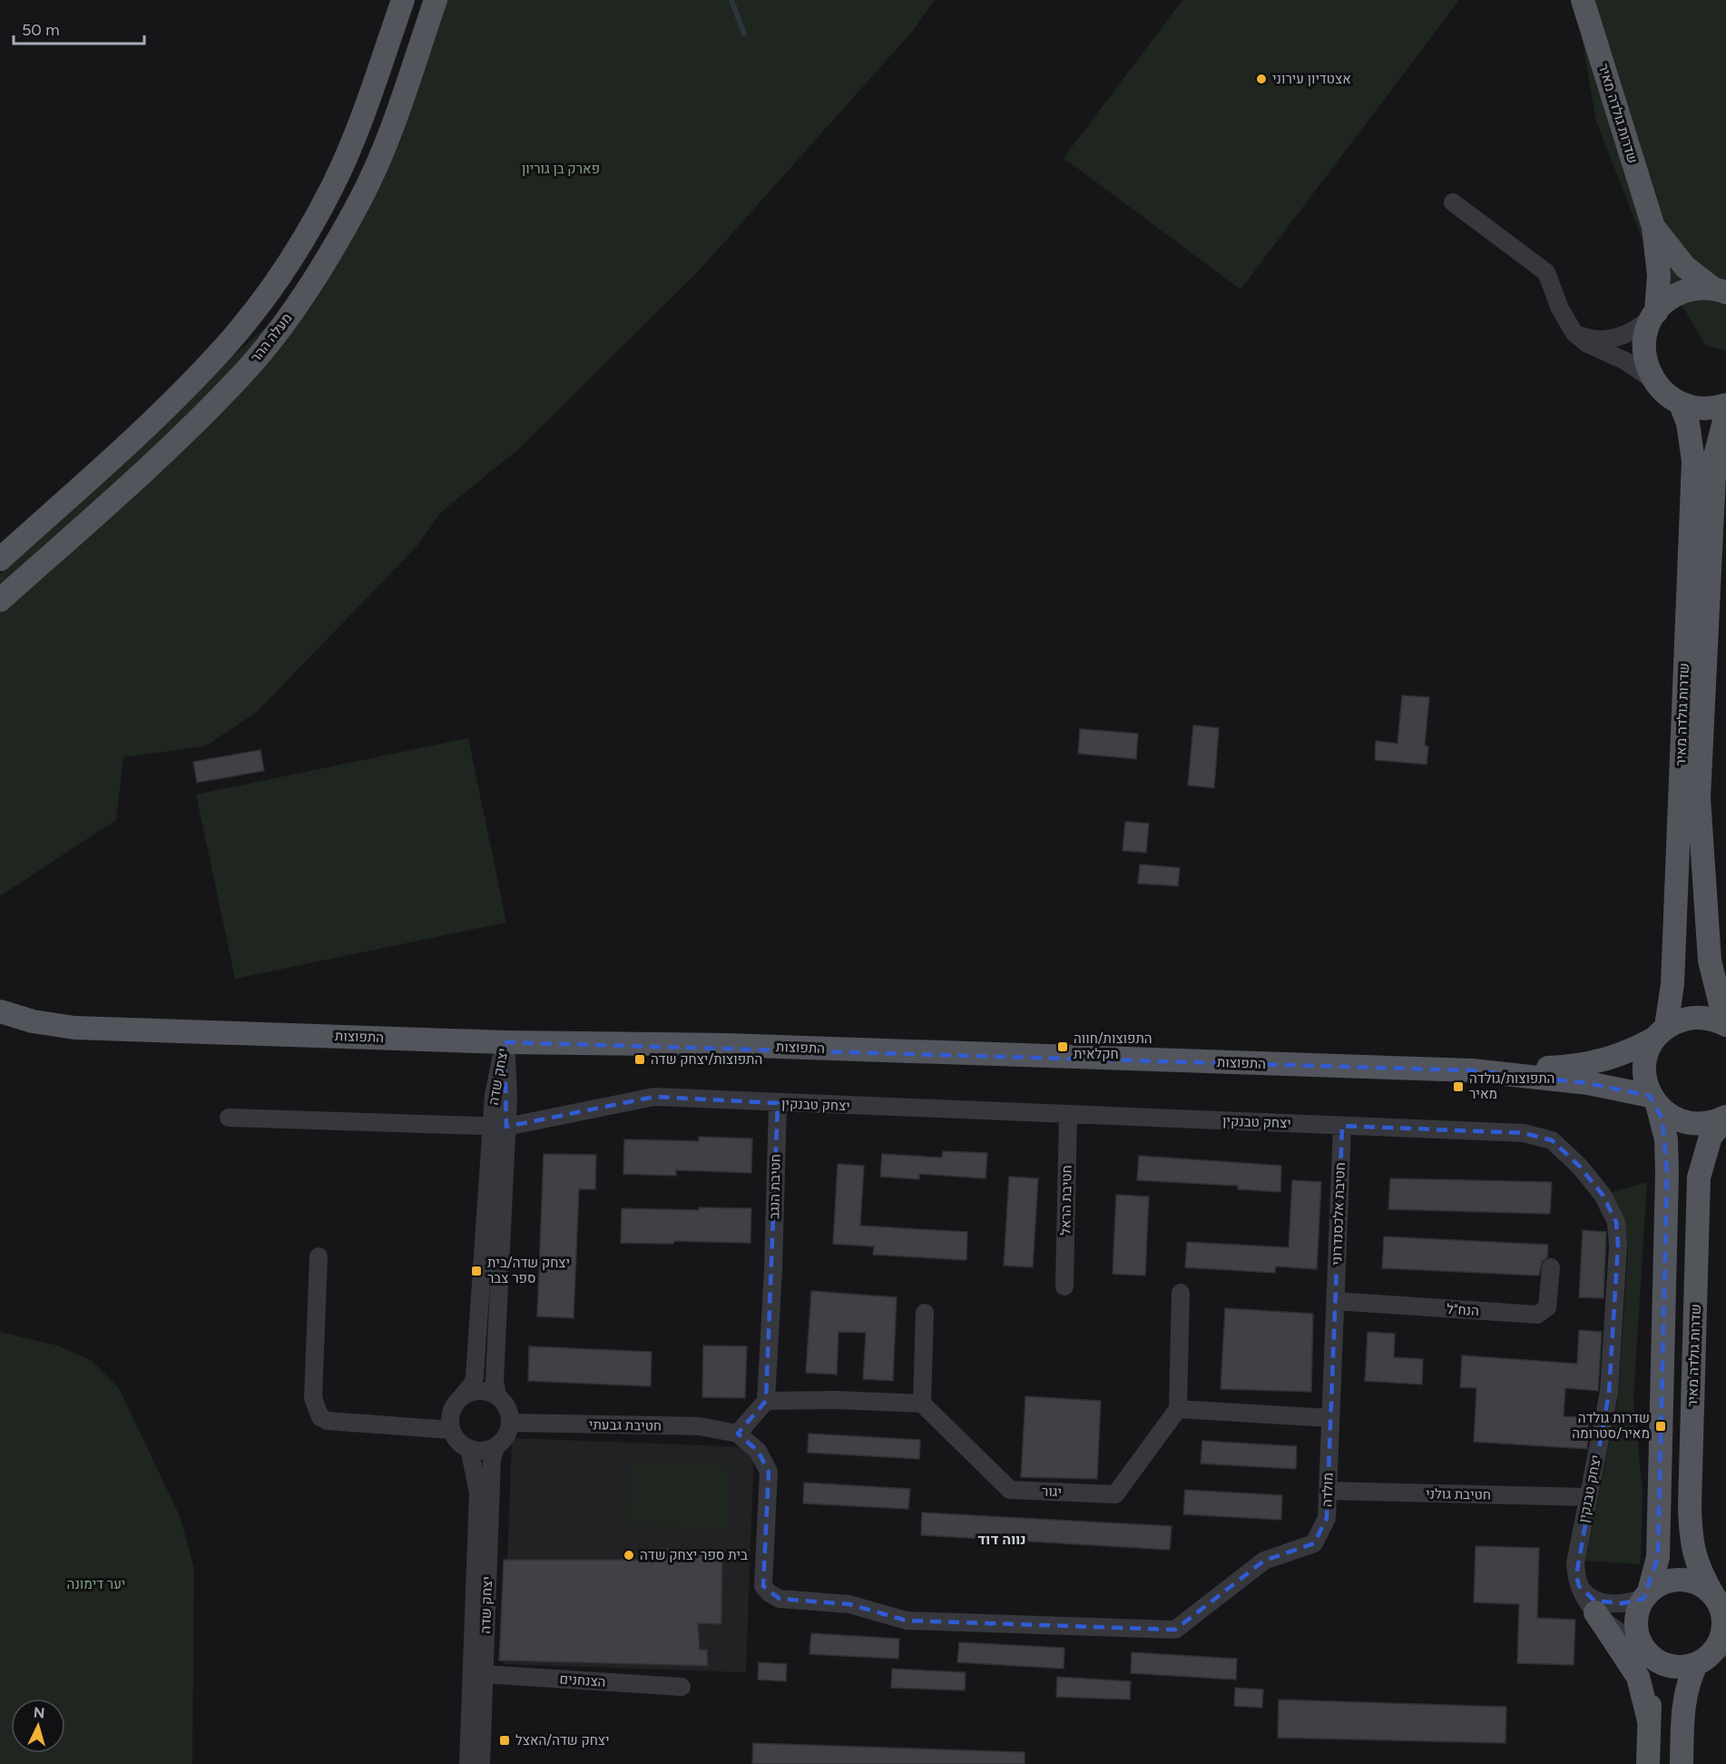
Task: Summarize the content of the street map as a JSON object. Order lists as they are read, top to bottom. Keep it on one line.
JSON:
{"streets":{"main road":["שדרות גולדה מאיר","מעלה ההר","התפוצות"],"street":["יצחק שדה","יצחק טבנקין","חטיבת הנגב","חטיבת הראל","חטיבת אלכסנדרוני","הנח\"ל","חטיבת גבעתי","מולדה","יגור","חטיבת גולני","הצנחנים"]},"crossings":[["שדרות גולדה מאיר","התפוצות"],["שדרות גולדה מאיר","יצחק טבנקין"],["התפוצות","יצחק שדה"],["יצחק שדה","יצחק טבנקין"],["יצחק שדה","חטיבת גבעתי"],["יצחק שדה","הצנחנים"],["יצחק טבנקין","חטיבת הנגב"],["יצחק טבנקין","חטיבת הראל"],["יצחק טבנקין","חטיבת אלכסנדרוני"],["יצחק טבנקין","חטיבת גולני"],["חטיבת אלכסנדרוני","הנח\"ל"],["חטיבת אלכסנדרוני","מולדה"],["הנח\"ל","מולדה"],["חטיבת גבעתי","מולדה"],["מולדה","חטיבת גולני"]],"districts":["נווה דוד"],"parks":["פארק בן גוריון","יער דימונה"],"places":{"other":["אצטדיון עירוני","בית ספר יצחק שדה"],"transit":["התפוצות/חווה חקלאית","התפוצות/יצחק שדה","התפוצות/גולדה מאיר","יצחק שדה/בית ספר צבר","שדרות גולדה מאיר/סטרומה","יצחק שדה/האצל"]},"scale_bar":"50 m","north":"top"}
